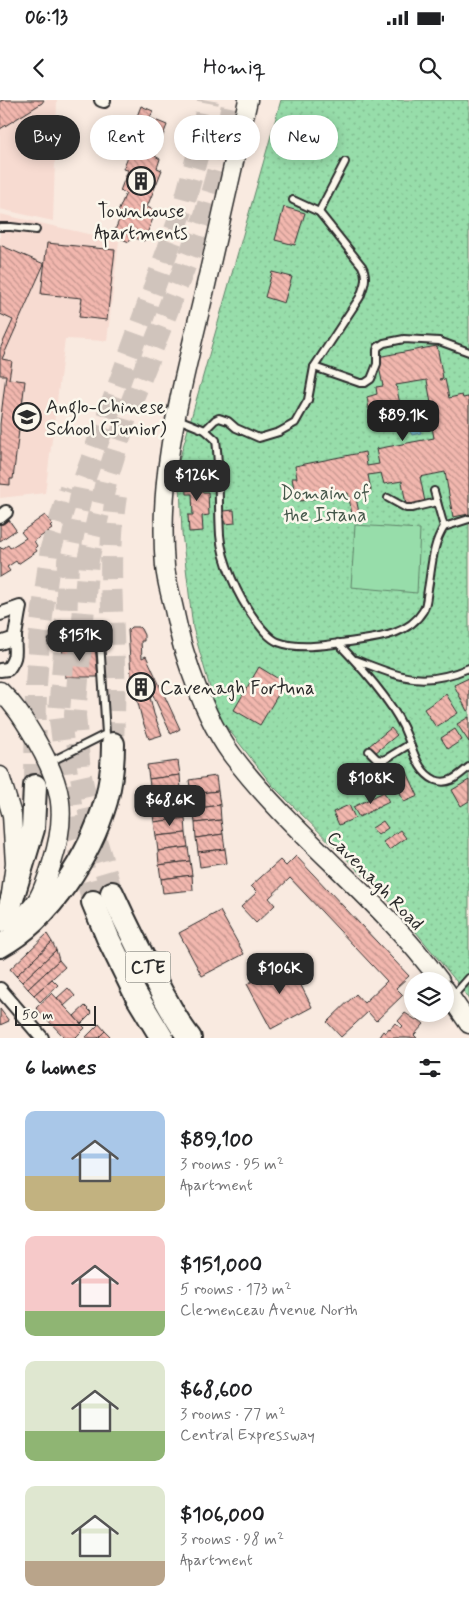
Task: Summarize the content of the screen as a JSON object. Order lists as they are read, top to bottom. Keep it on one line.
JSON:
{"streets":{"highway":["CTE"],"street":["Cavenagh Road"]},"parks":["Domain of the Istana"],"places":{"building":["Townhouse Apartments","Cavenagh Fortuna"],"school or university":["Anglo-Chinese School (Junior)"]},"scale_bar":"50 m","page":{"status":"06:13","header":"Homiq","chip":["Buy","Rent","Filters","New"],"price":["$89.1K","$126K","$151K","$108K","$68.6K","$106K"],"scale":"50 m","heading":"6 homes","list":[{"name":"$89,100","note":"3 rooms · 95 m² · Apartment"},{"name":"$151,000","note":"5 rooms · 173 m² · Clemenceau Avenue North"},{"name":"$68,600","note":"3 rooms · 77 m² · Central Expressway"},{"name":"$106,000","note":"3 rooms · 98 m² · Apartment"}]}}
